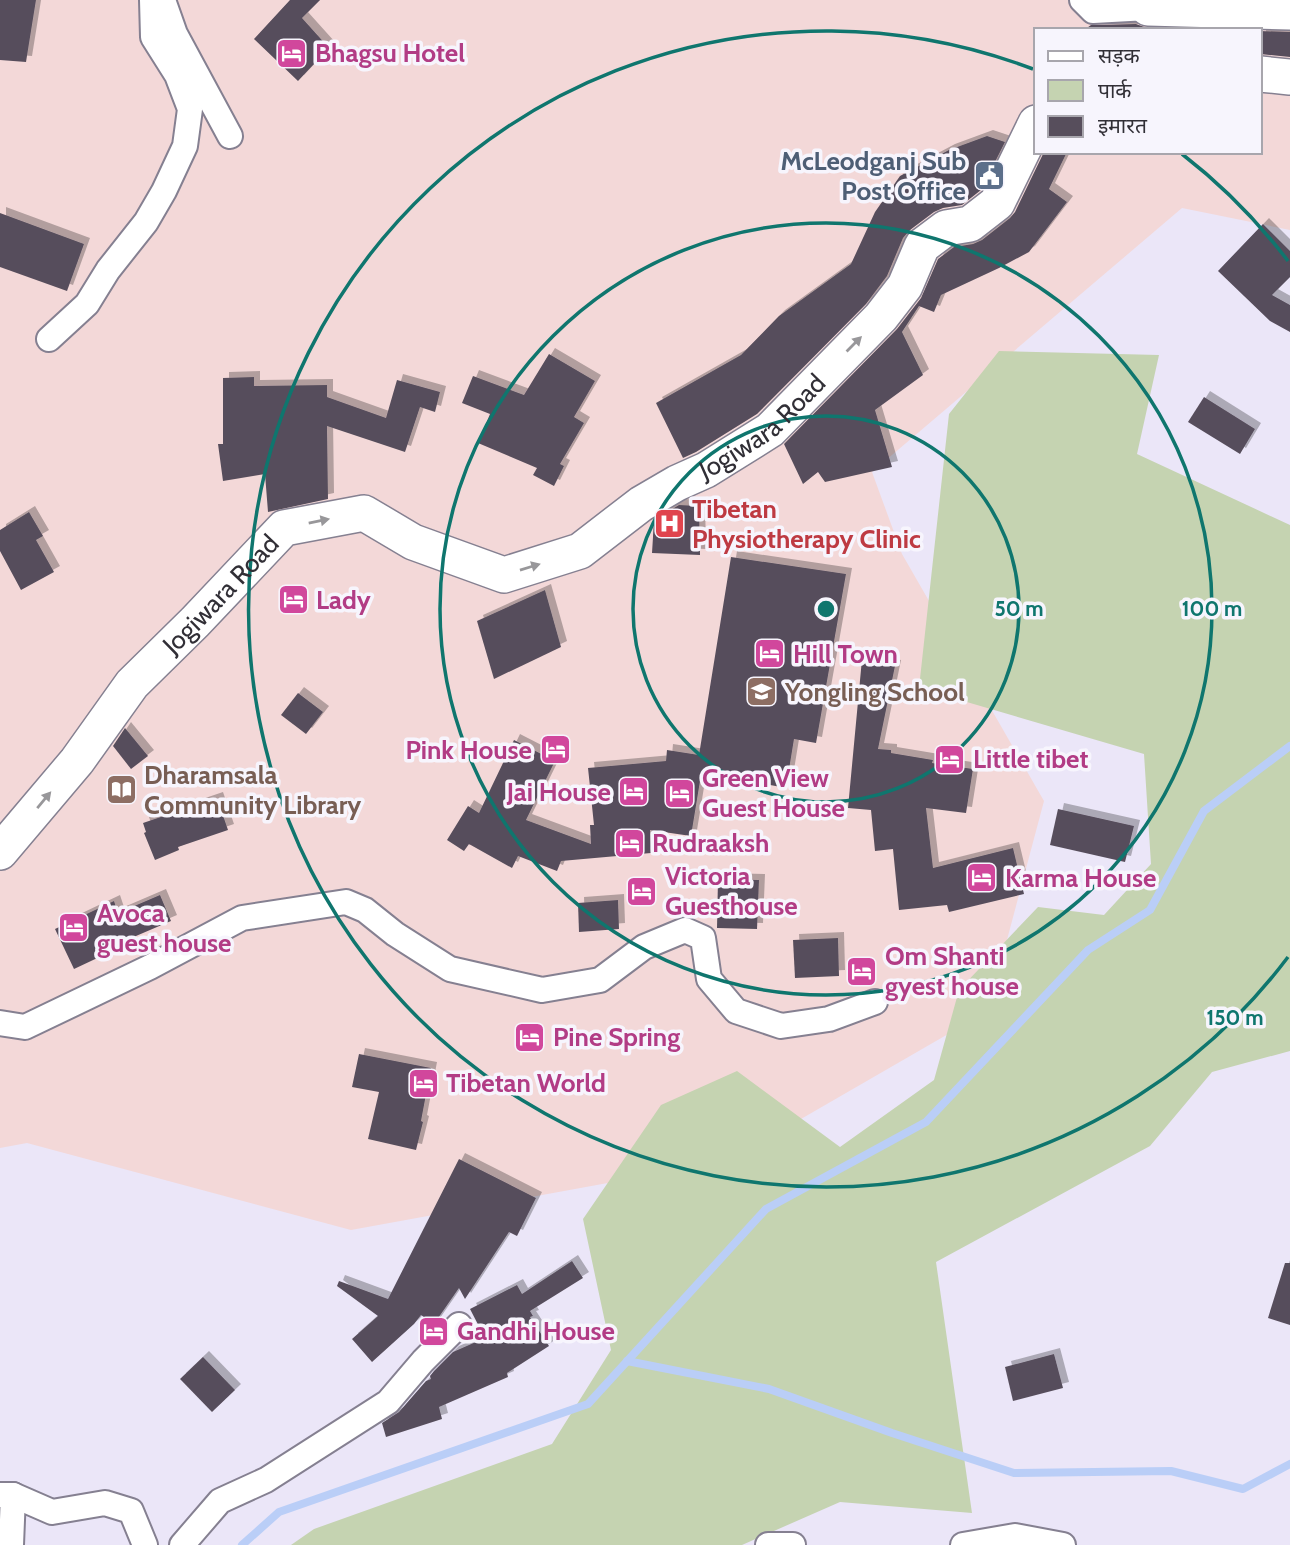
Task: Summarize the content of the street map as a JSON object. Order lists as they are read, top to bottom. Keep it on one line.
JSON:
{"streets":{"street":["Jogiwara Road"]},"one_way":["Jogiwara Road"],"places":{"hotel":["Bhagsu Hotel","Lady","Hill Town","Pink House","Little tibet","Jai House","Green View Guest House","Rudraaksh","Karma House","Victoria Guesthouse","Avoca guest house","Om Shanti gyest house","Pine Spring","Tibetan World","Gandhi House"],"public building":["McLeodganj Sub Post Office"],"hospital":["Tibetan Physiotherapy Clinic"],"school or university":["Yongling School"],"library":["Dharamsala Community Library"]},"legend":["सड़क","पार्क","इमारत"],"rings":["50 m","100 m","150 m"]}
